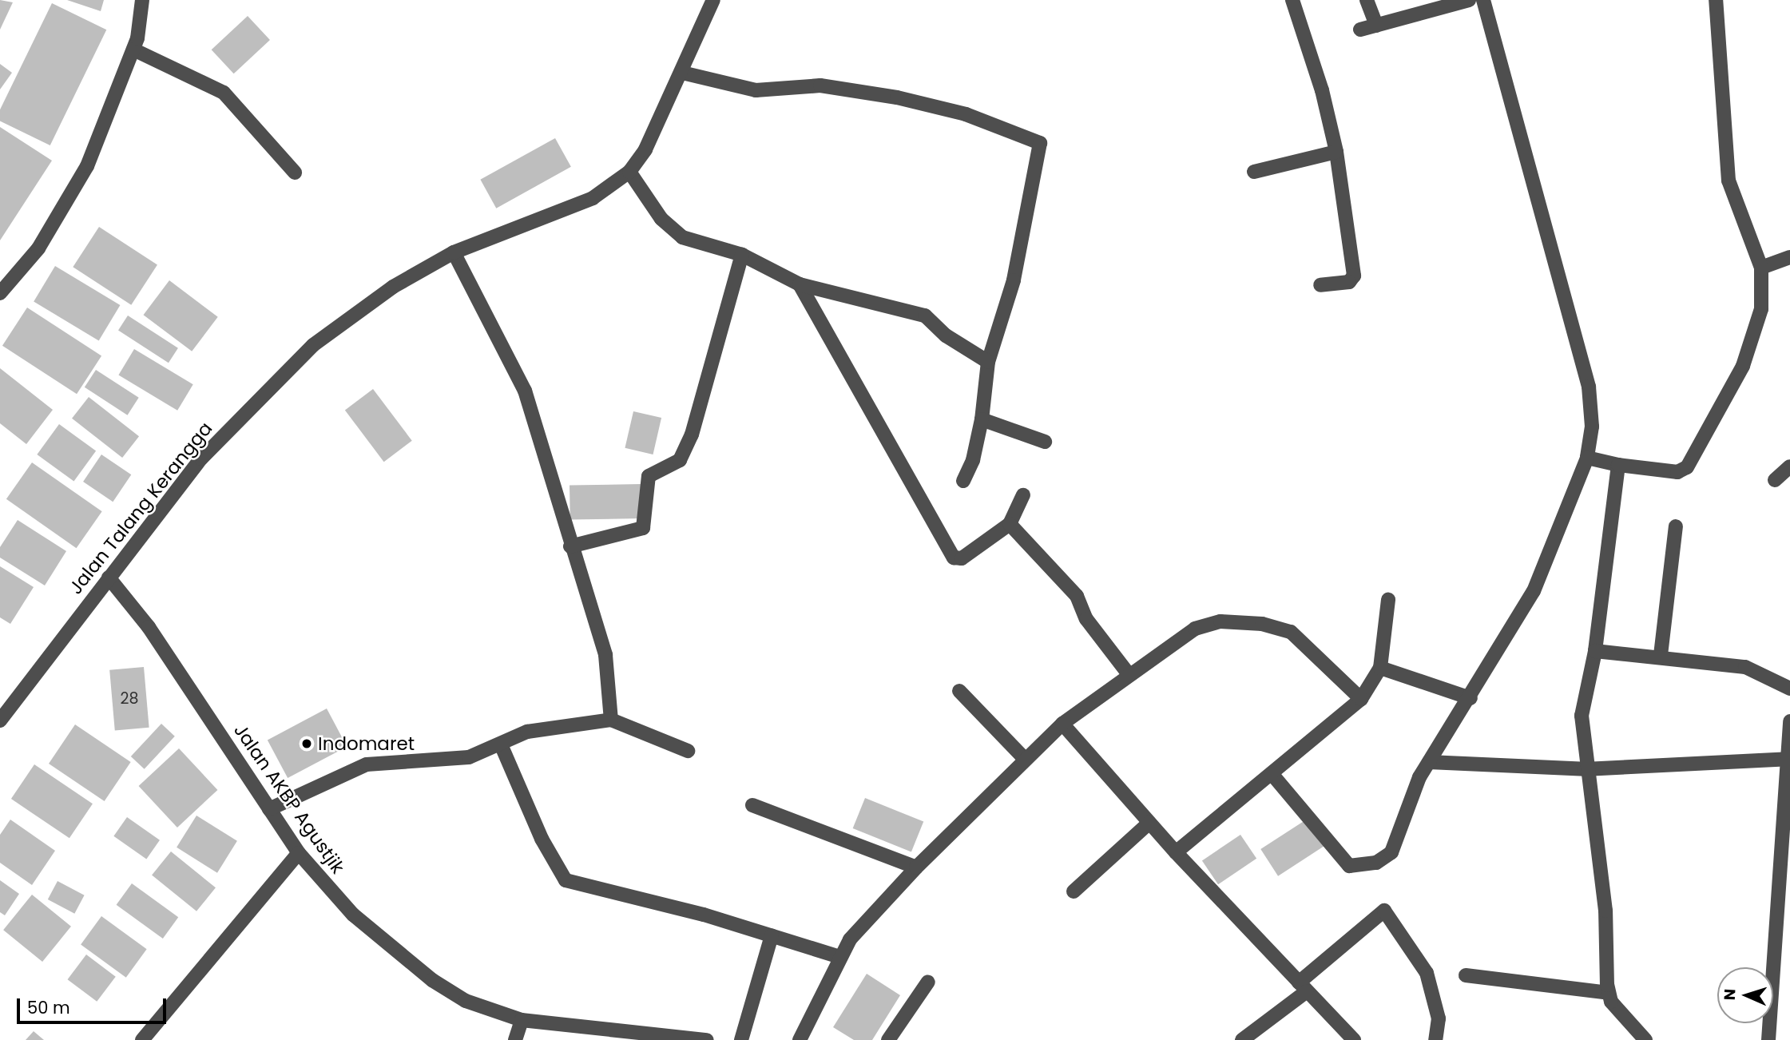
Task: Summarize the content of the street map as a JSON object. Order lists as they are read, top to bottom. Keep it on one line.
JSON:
{"streets":{"street":["Jalan Talang Kerangga","Jalan AKBP Agustjik"]},"crossings":[["Jalan Talang Kerangga","Jalan AKBP Agustjik"]],"places":["Indomaret"],"house_numbers":["28"],"scale_bar":"50 m","north":"left"}
